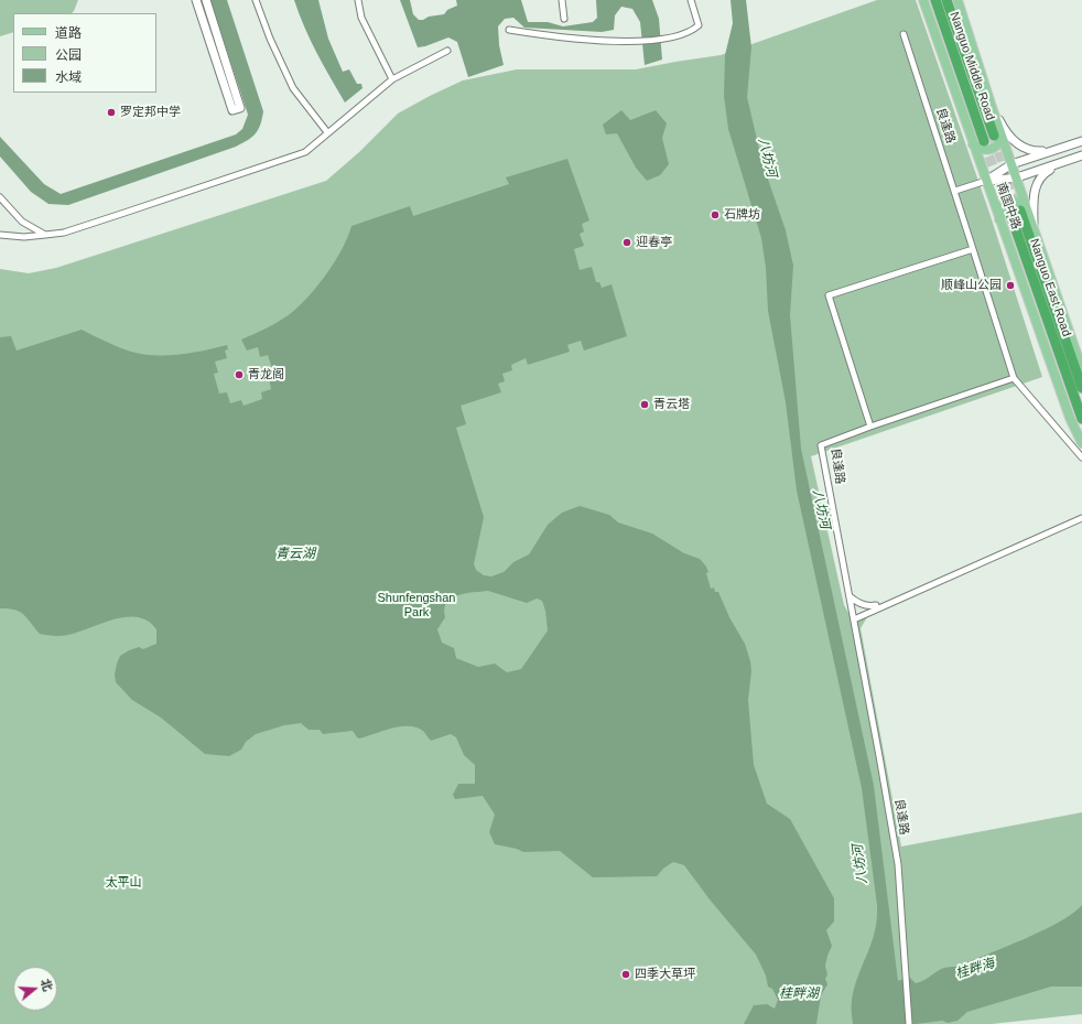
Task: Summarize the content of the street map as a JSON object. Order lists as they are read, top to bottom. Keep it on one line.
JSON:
{"streets":{"highway":["Nanguo Middle Road","Nanguo East Road"],"main road":["南国中路"],"street":["良逢路"]},"crossings":[["南国中路","Nanguo East Road"]],"water":["八坊河","青云湖","桂畔海","桂畔湖"],"parks":["Shunfengshan Park","太平山"],"places":["罗定邦中学","石牌坊","迎春亭","顺峰山公园","青龙阁","青云塔","四季大草坪"],"legend":["道路","公园","水域"],"north":"right"}
